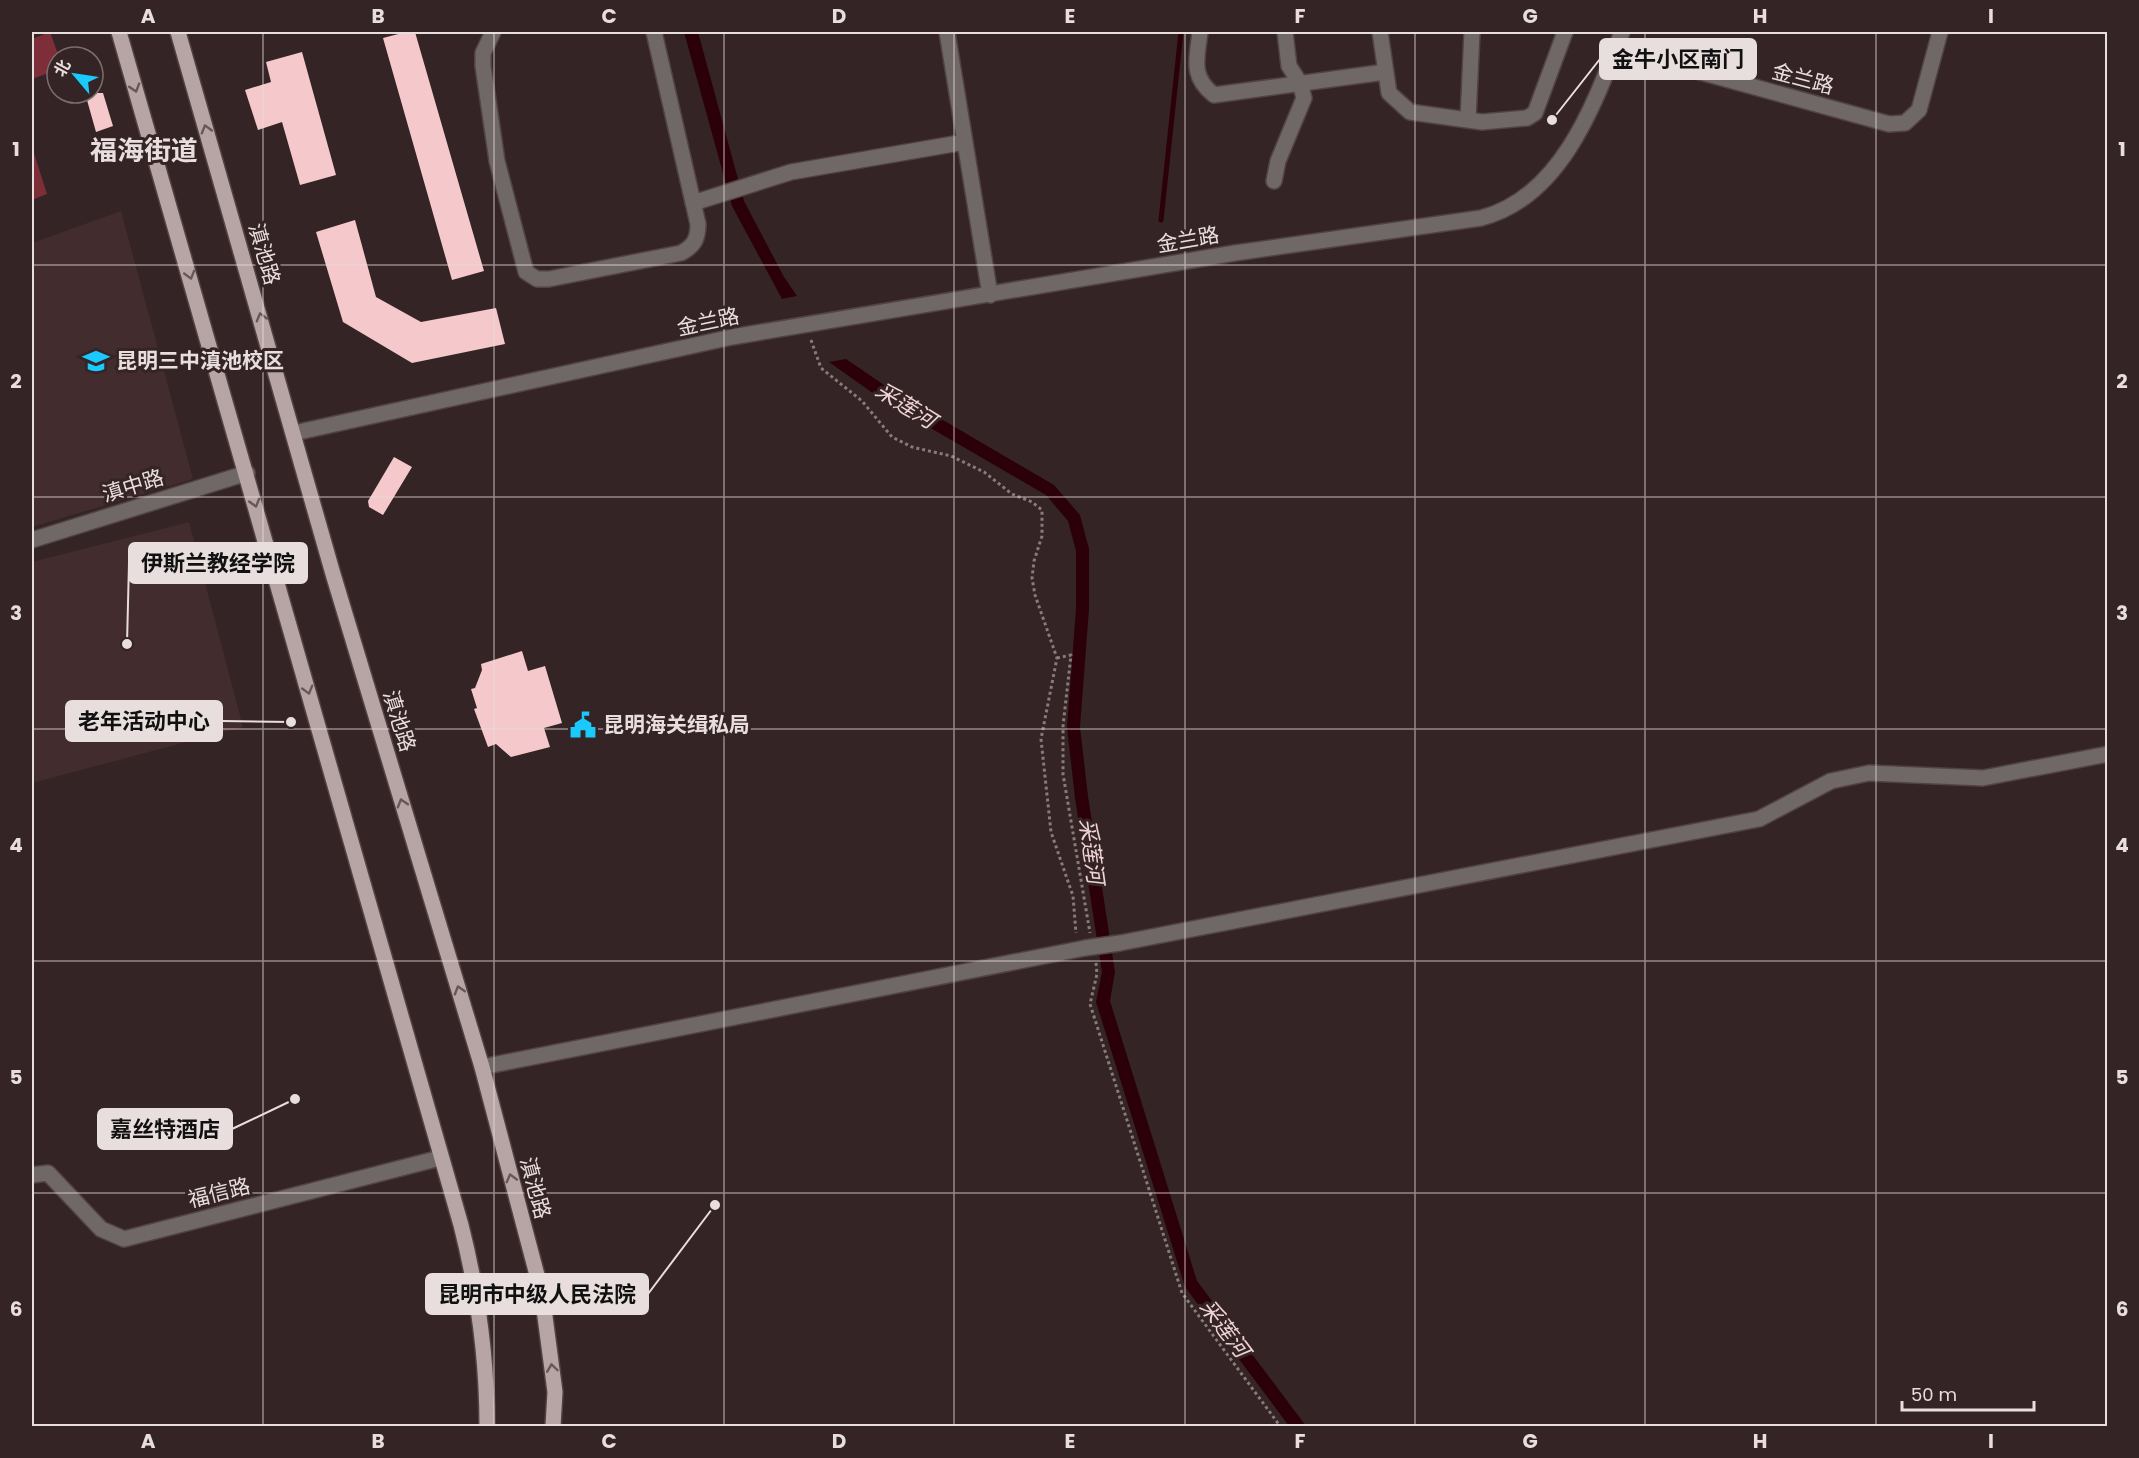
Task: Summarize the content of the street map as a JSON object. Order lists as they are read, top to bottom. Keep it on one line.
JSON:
{"streets":{"main road":["滇池路"],"street":["金兰路","滇中路","福信路"]},"crossings":[["金兰路","滇池路"]],"districts":["福海街道"],"water":["采莲河"],"places":{"other":["金牛小区南门","伊斯兰教经学院","老年活动中心","嘉丝特酒店","昆明市中级人民法院"],"school or university":["昆明三中滇池校区"],"public building":["昆明海关缉私局"]},"scale_bar":"50 m","north":"top left","grid":{"columns":["A","B","C","D","E","F","G","H","I"],"rows":["1","2","3","4","5","6"]}}
